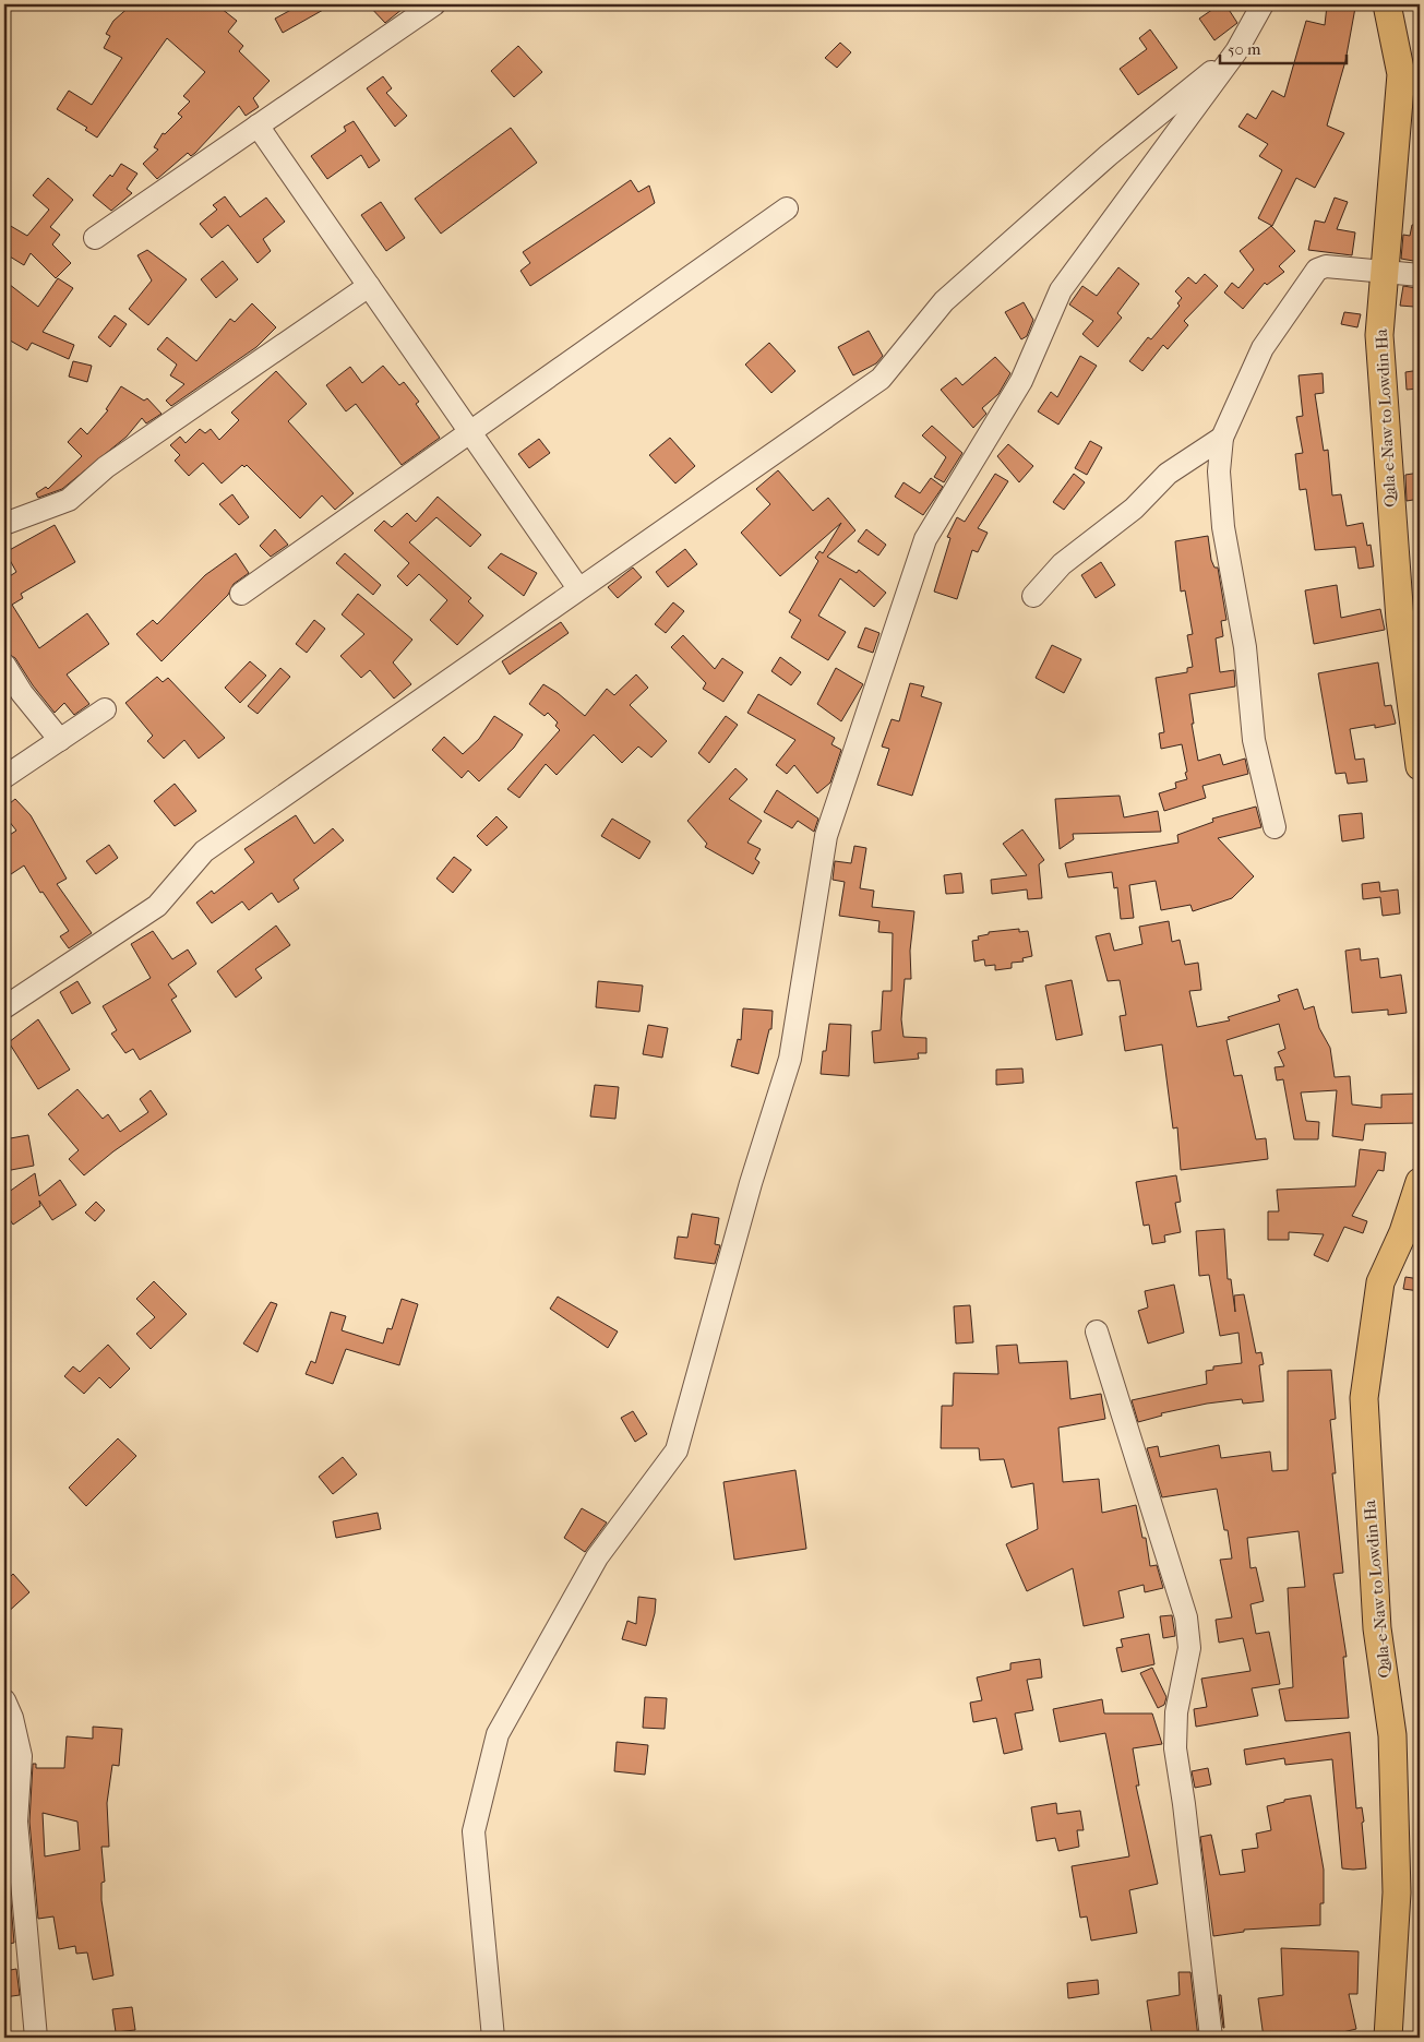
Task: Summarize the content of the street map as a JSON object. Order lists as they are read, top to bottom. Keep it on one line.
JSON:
{"streets":{"main road":["Qala-e-Naw to Lowdin Ha"]},"scale_bar":"50 m"}
